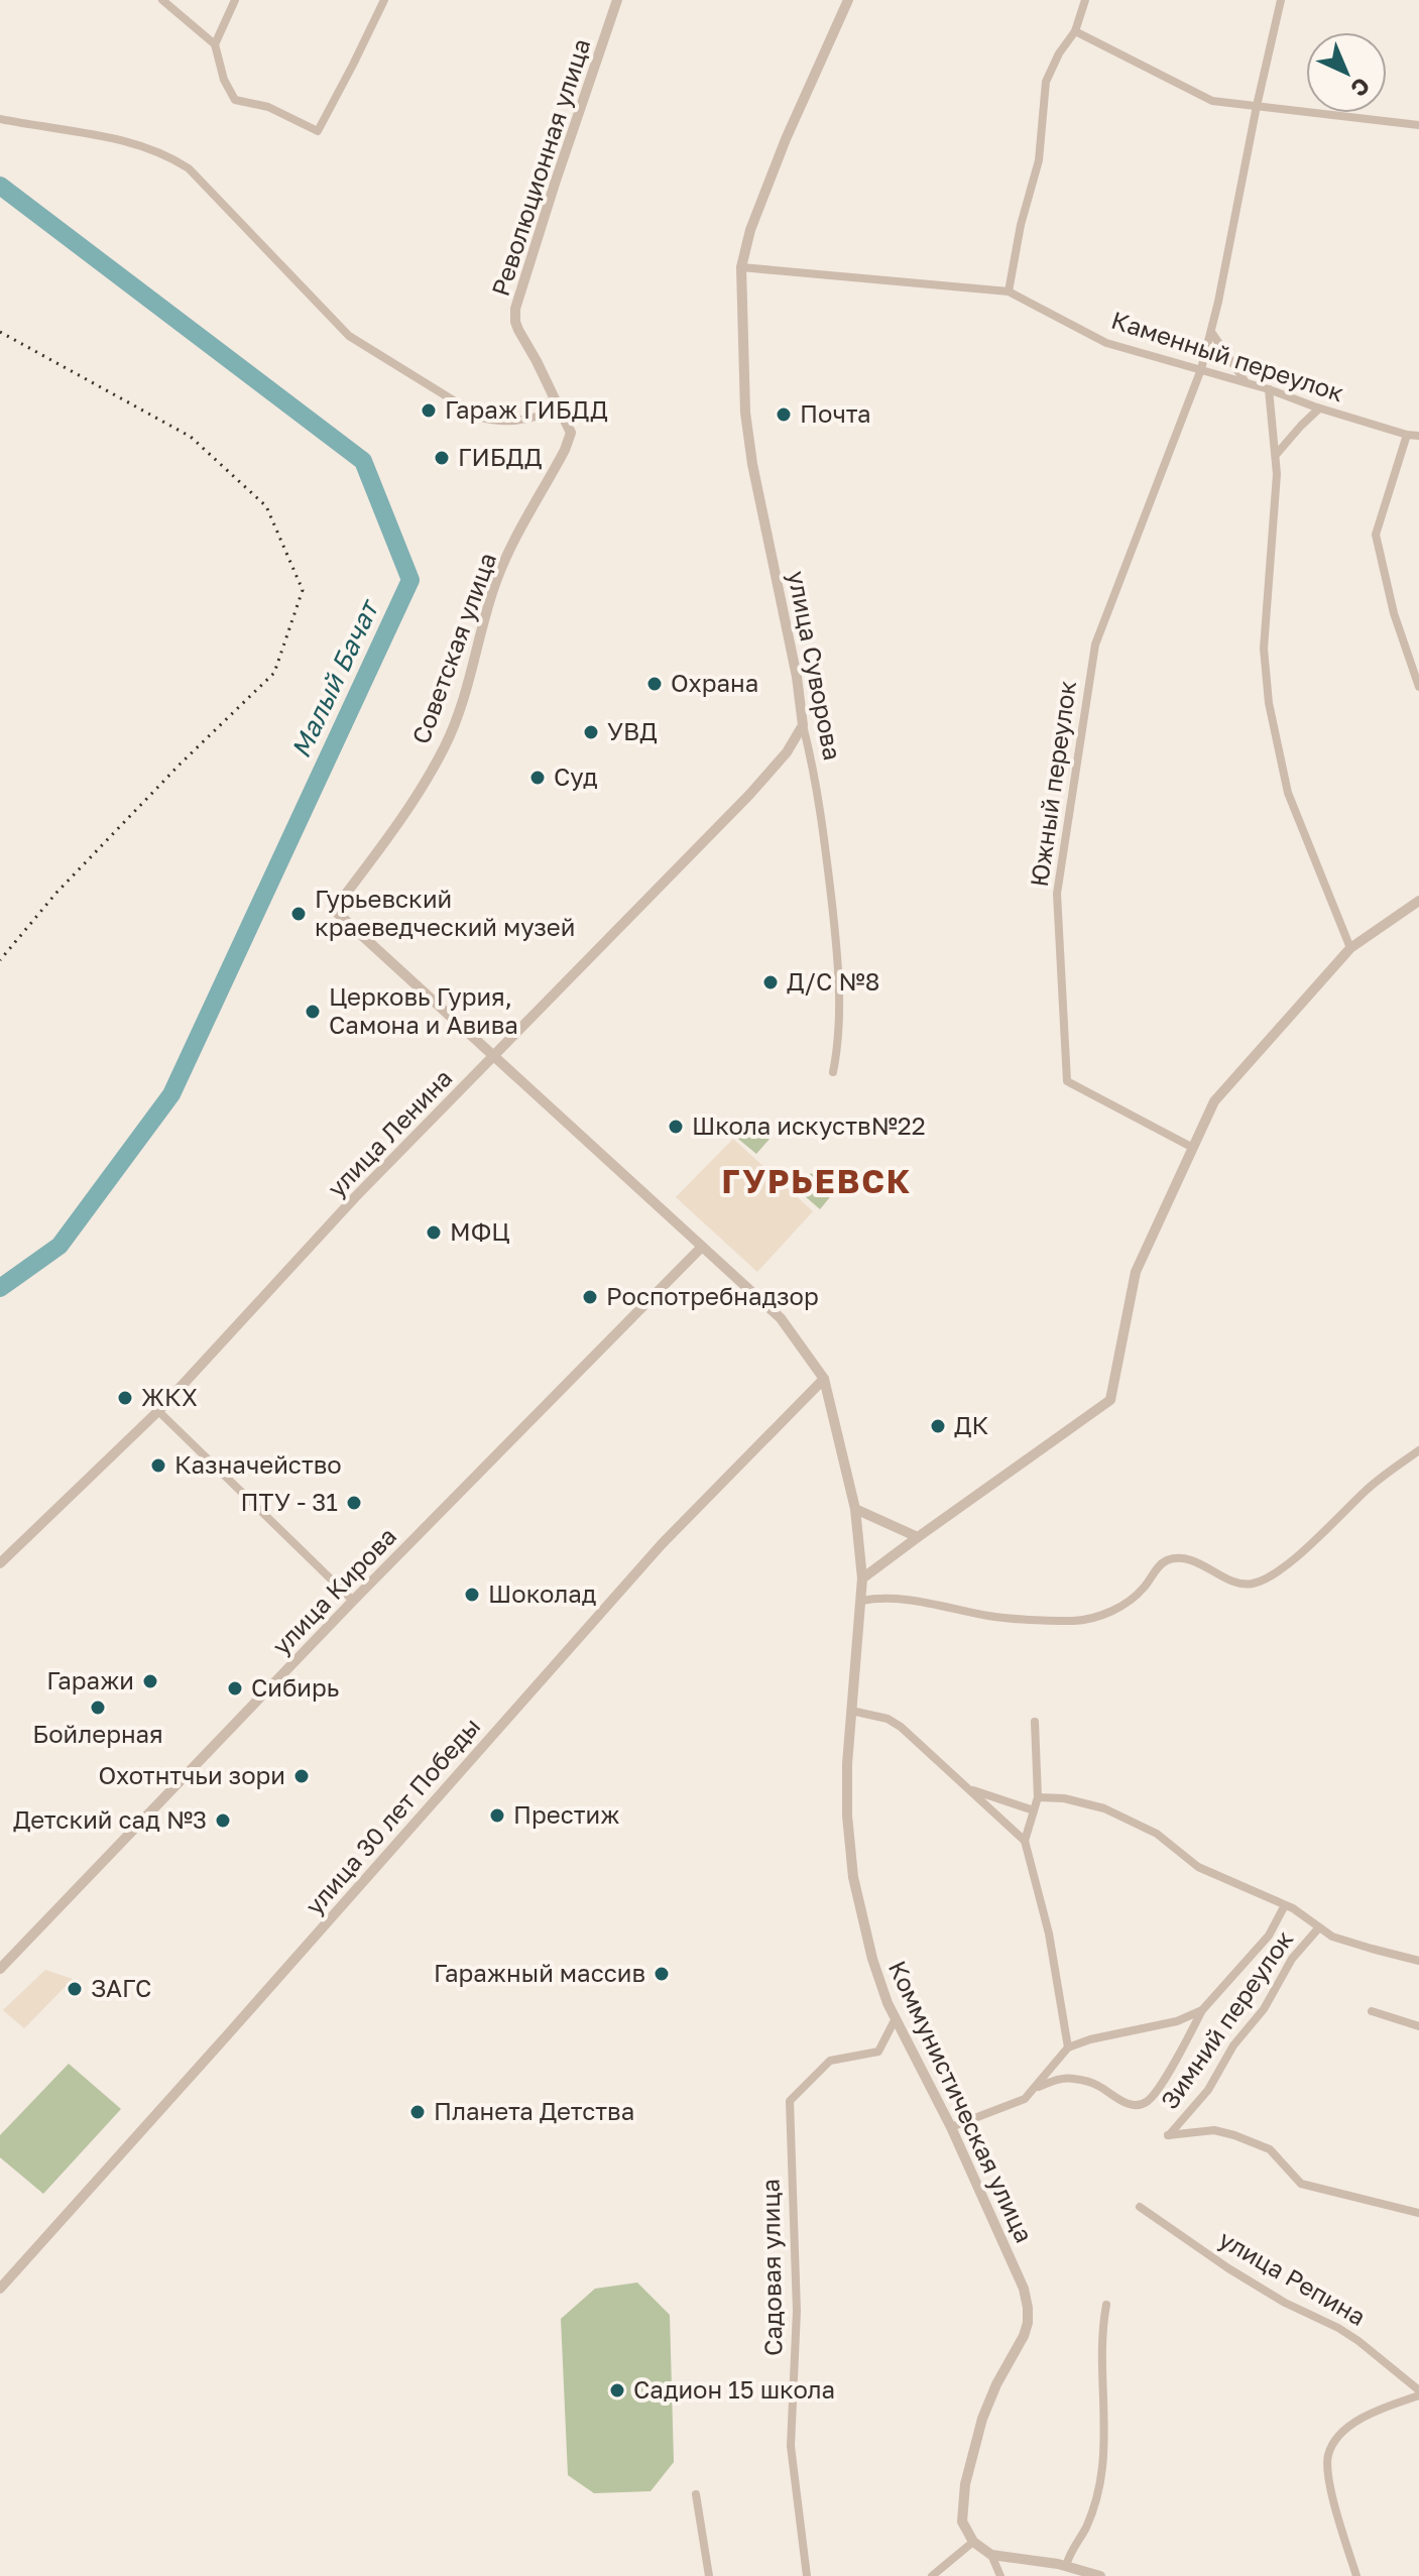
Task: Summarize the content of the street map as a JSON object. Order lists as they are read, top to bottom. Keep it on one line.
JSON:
{"streets":{"street":["Революционная улица","Каменный переулок","Советская улица","улица Суворова","Южный переулок","улица Ленина","улица Кирова","улица 30 лет Победы","Зимний переулок","Коммунистическая улица","Садовая улица","улица Репина"]},"crossings":[["Революционная улица","Советская улица"],["Каменный переулок","улица Суворова"],["Каменный переулок","Южный переулок"],["Советская улица","Коммунистическая улица"],["улица Суворова","улица Ленина"],["улица Ленина","Коммунистическая улица"],["улица Кирова","Коммунистическая улица"],["улица 30 лет Победы","Коммунистическая улица"],["Коммунистическая улица","Садовая улица"]],"districts":["ГУРЬЕВСК"],"water":["Малый Бачат"],"places":["Гараж ГИБДД","Почта","ГИБДД","Охрана","УВД","Суд","Гурьевский краеведческий музей","Д/С №8","Церковь Гурия, Самона и Авива","Школа искуств№22","МФЦ","Роспотребнадзор","ЖКХ","ДК","Казначейство","ПТУ - 31","Шоколад","Гаражи","Сибирь","Бойлерная","Охотнтчьи зори","Престиж","Детский сад №3","Гаражный массив","ЗАГС","Планета Детства","Садион 15 школа"],"north":"bottom right"}
